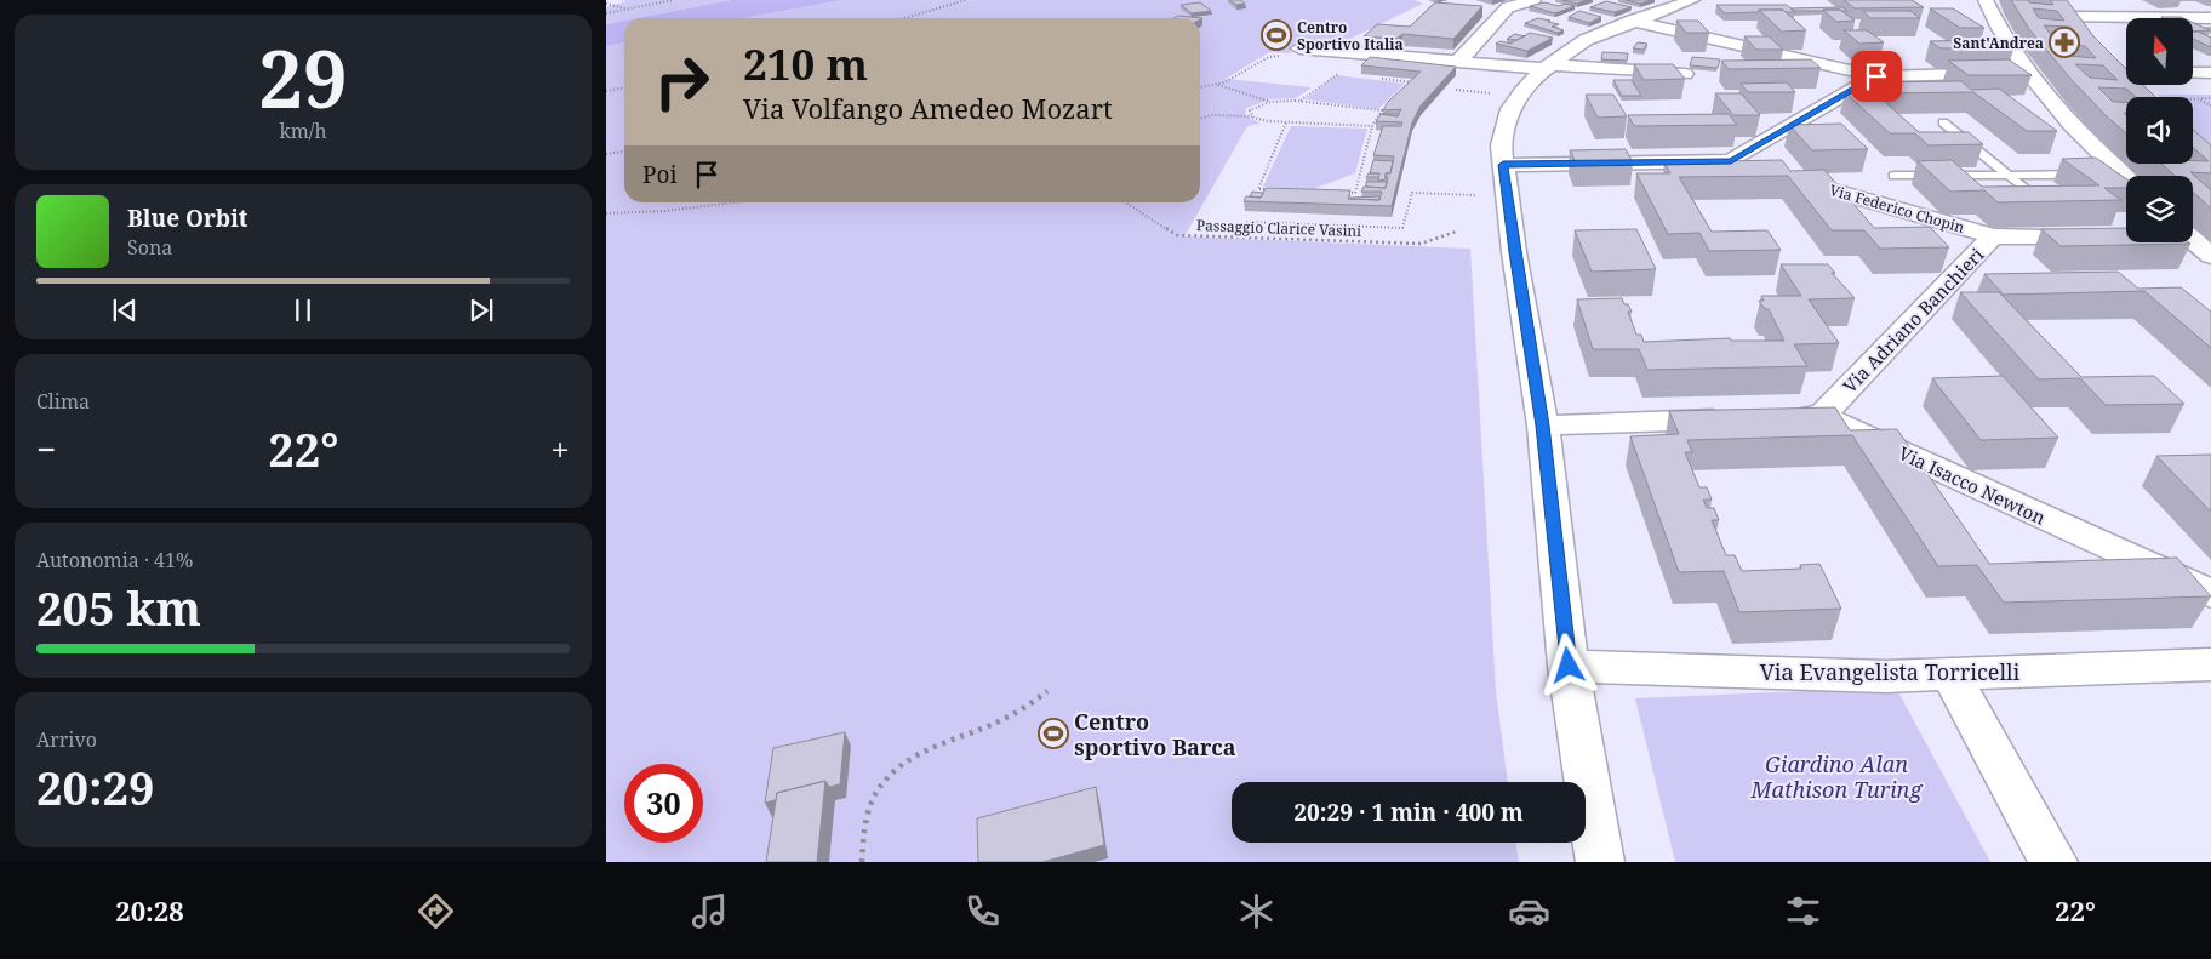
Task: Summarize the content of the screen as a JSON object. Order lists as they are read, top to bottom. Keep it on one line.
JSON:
{"streets":{"street":["Via Federico Chopin","Via Adriano Banchieri","Via Isacco Newton","Via Evangelista Torricelli"],"path":["Passaggio Clarice Vasini"]},"crossings":[["Via Federico Chopin","Via Adriano Banchieri"],["Via Adriano Banchieri","Via Isacco Newton"]],"parks":["Giardino Alan Mathison Turing"],"places":{"sports":["Centro Sportivo Italia","Centro sportivo Barca"],"pharmacy":["Sant'Andrea"]},"north":"top","page":{"tile":[["29","km/h"],"Clima",["Autonomia · 41%","205 km"],["Arrivo","20:29"]],"turn":["210 m","Via Volfango Amedeo Mozart"],"then":"Poi","song":["Blue Orbit","Sona"],"heat":["−","22°","+"],"limit":"30","trip":"20:29 · 1 min · 400 m","tabs":["20:28","22°"]}}
